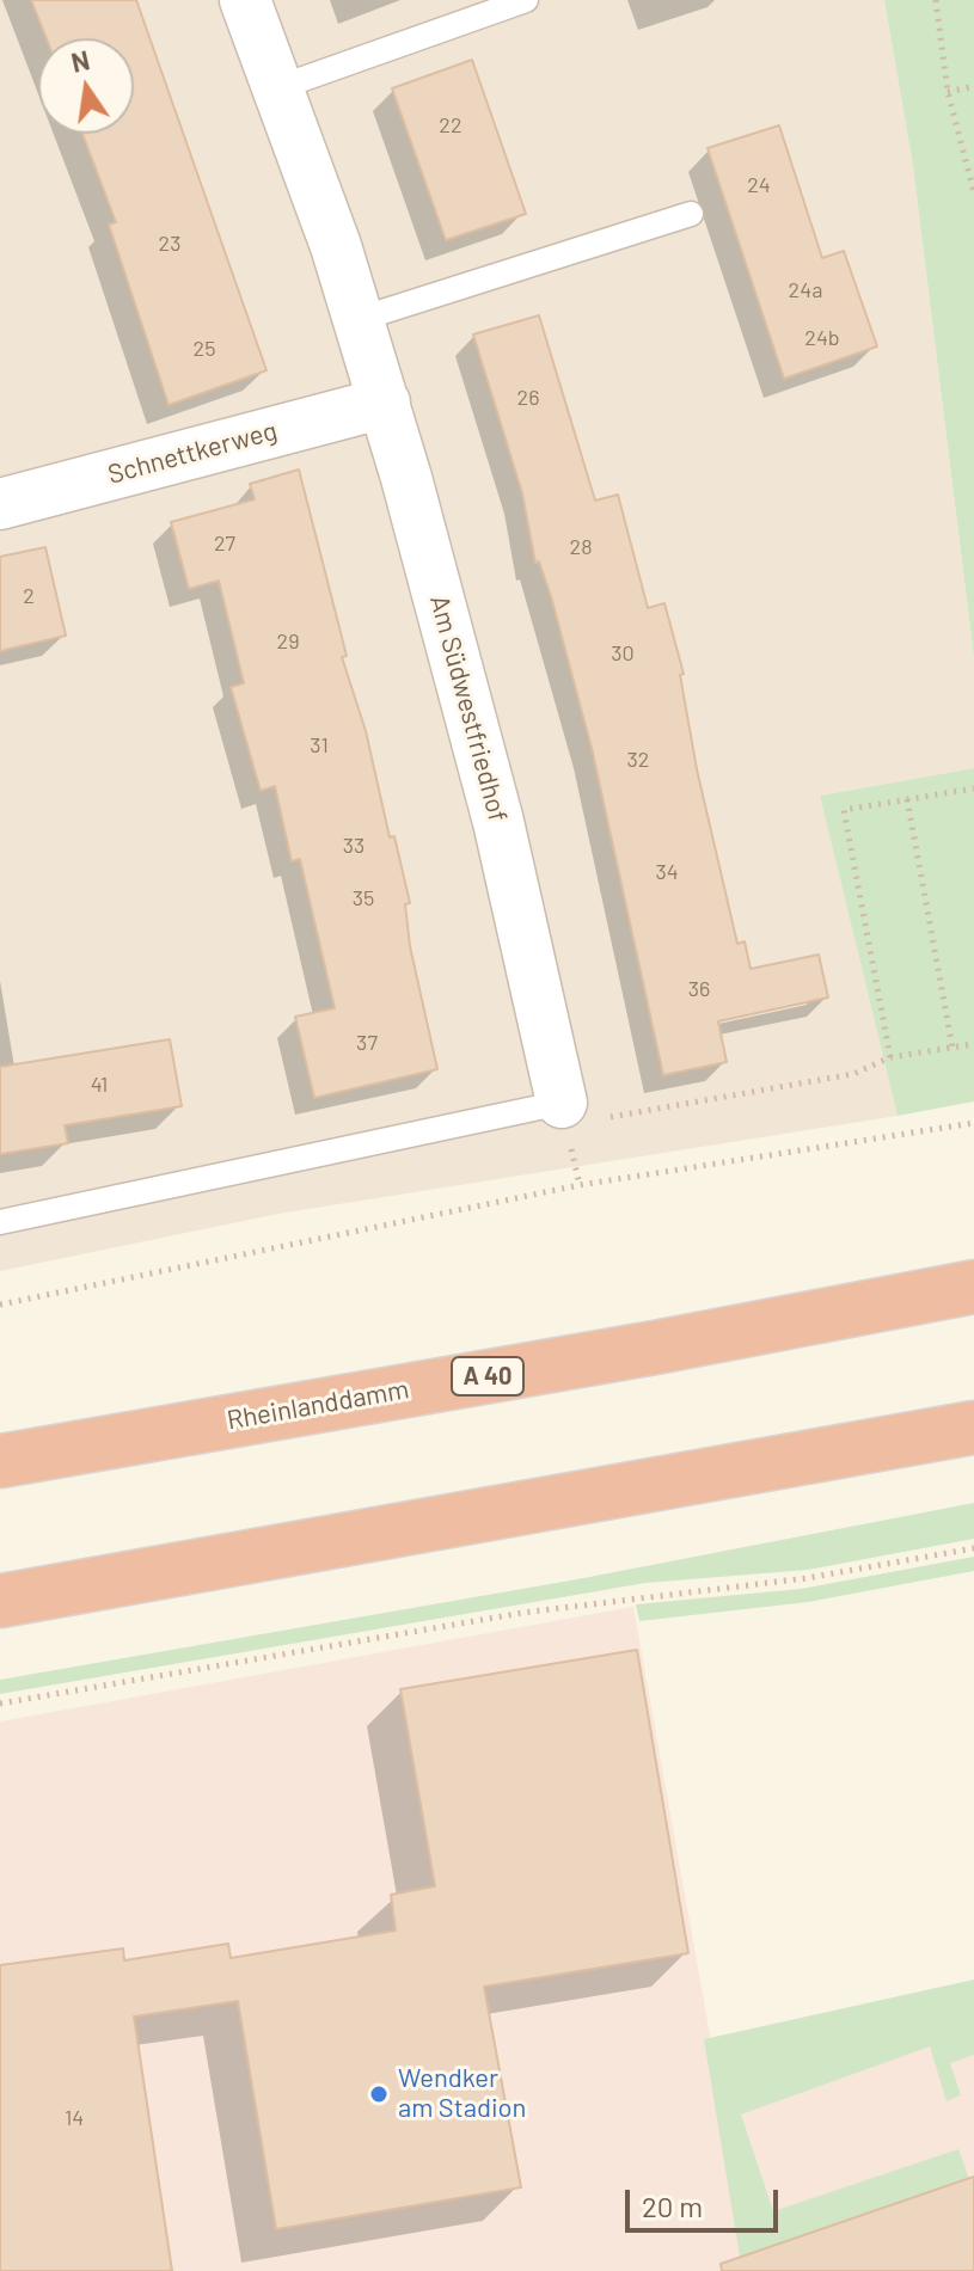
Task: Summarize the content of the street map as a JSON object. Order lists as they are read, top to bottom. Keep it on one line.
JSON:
{"streets":{"highway":["A 40","Rheinlanddamm"],"street":["Schnettkerweg","Am Südwestfriedhof"]},"crossings":[["Schnettkerweg","Am Südwestfriedhof"]],"places":["Wendker am Stadion"],"house_numbers":["22","24","23","24a","24b","25","26","27","28","2","29","30","31","32","33","34","35","36","37","41","14"],"scale_bar":"20 m","north":"top"}
